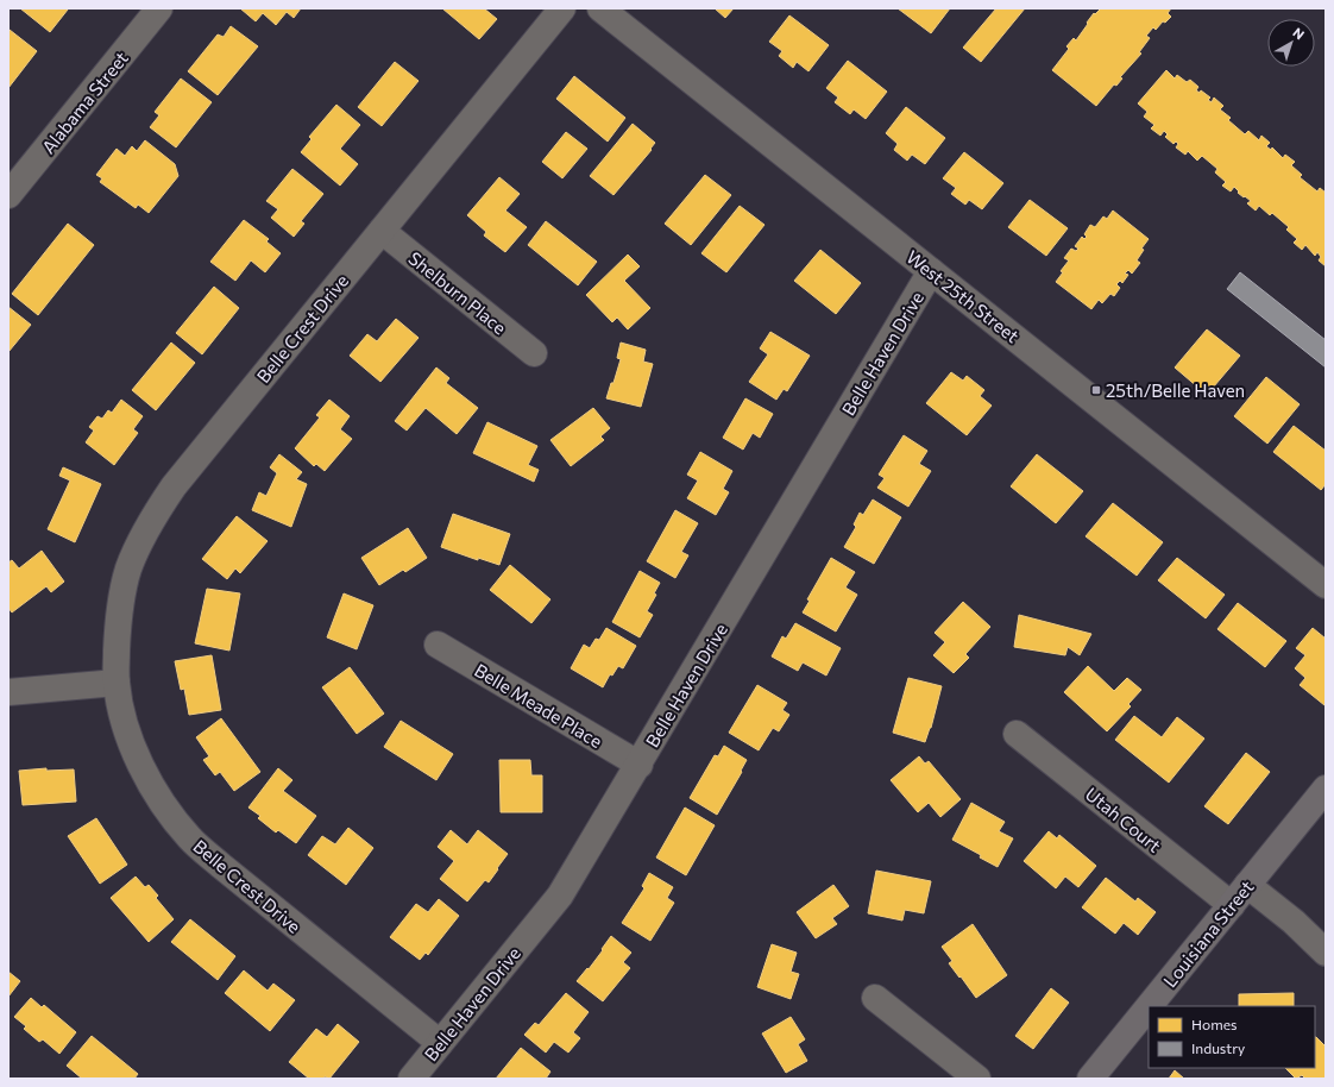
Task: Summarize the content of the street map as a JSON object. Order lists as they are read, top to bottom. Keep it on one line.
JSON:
{"streets":{"main road":["Louisiana Street"],"street":["Alabama Street","Shelburn Place","West 25th Street","Belle Crest Drive","Belle Haven Drive","Belle Meade Place","Utah Court"]},"crossings":[["Shelburn Place","Belle Crest Drive"],["West 25th Street","Belle Haven Drive"],["Belle Crest Drive","Belle Haven Drive"],["Belle Haven Drive","Belle Meade Place"],["Utah Court","Louisiana Street"]],"places":{"transit":["25th/Belle Haven"]},"legend":["Homes","Industry"],"north":"top right"}
